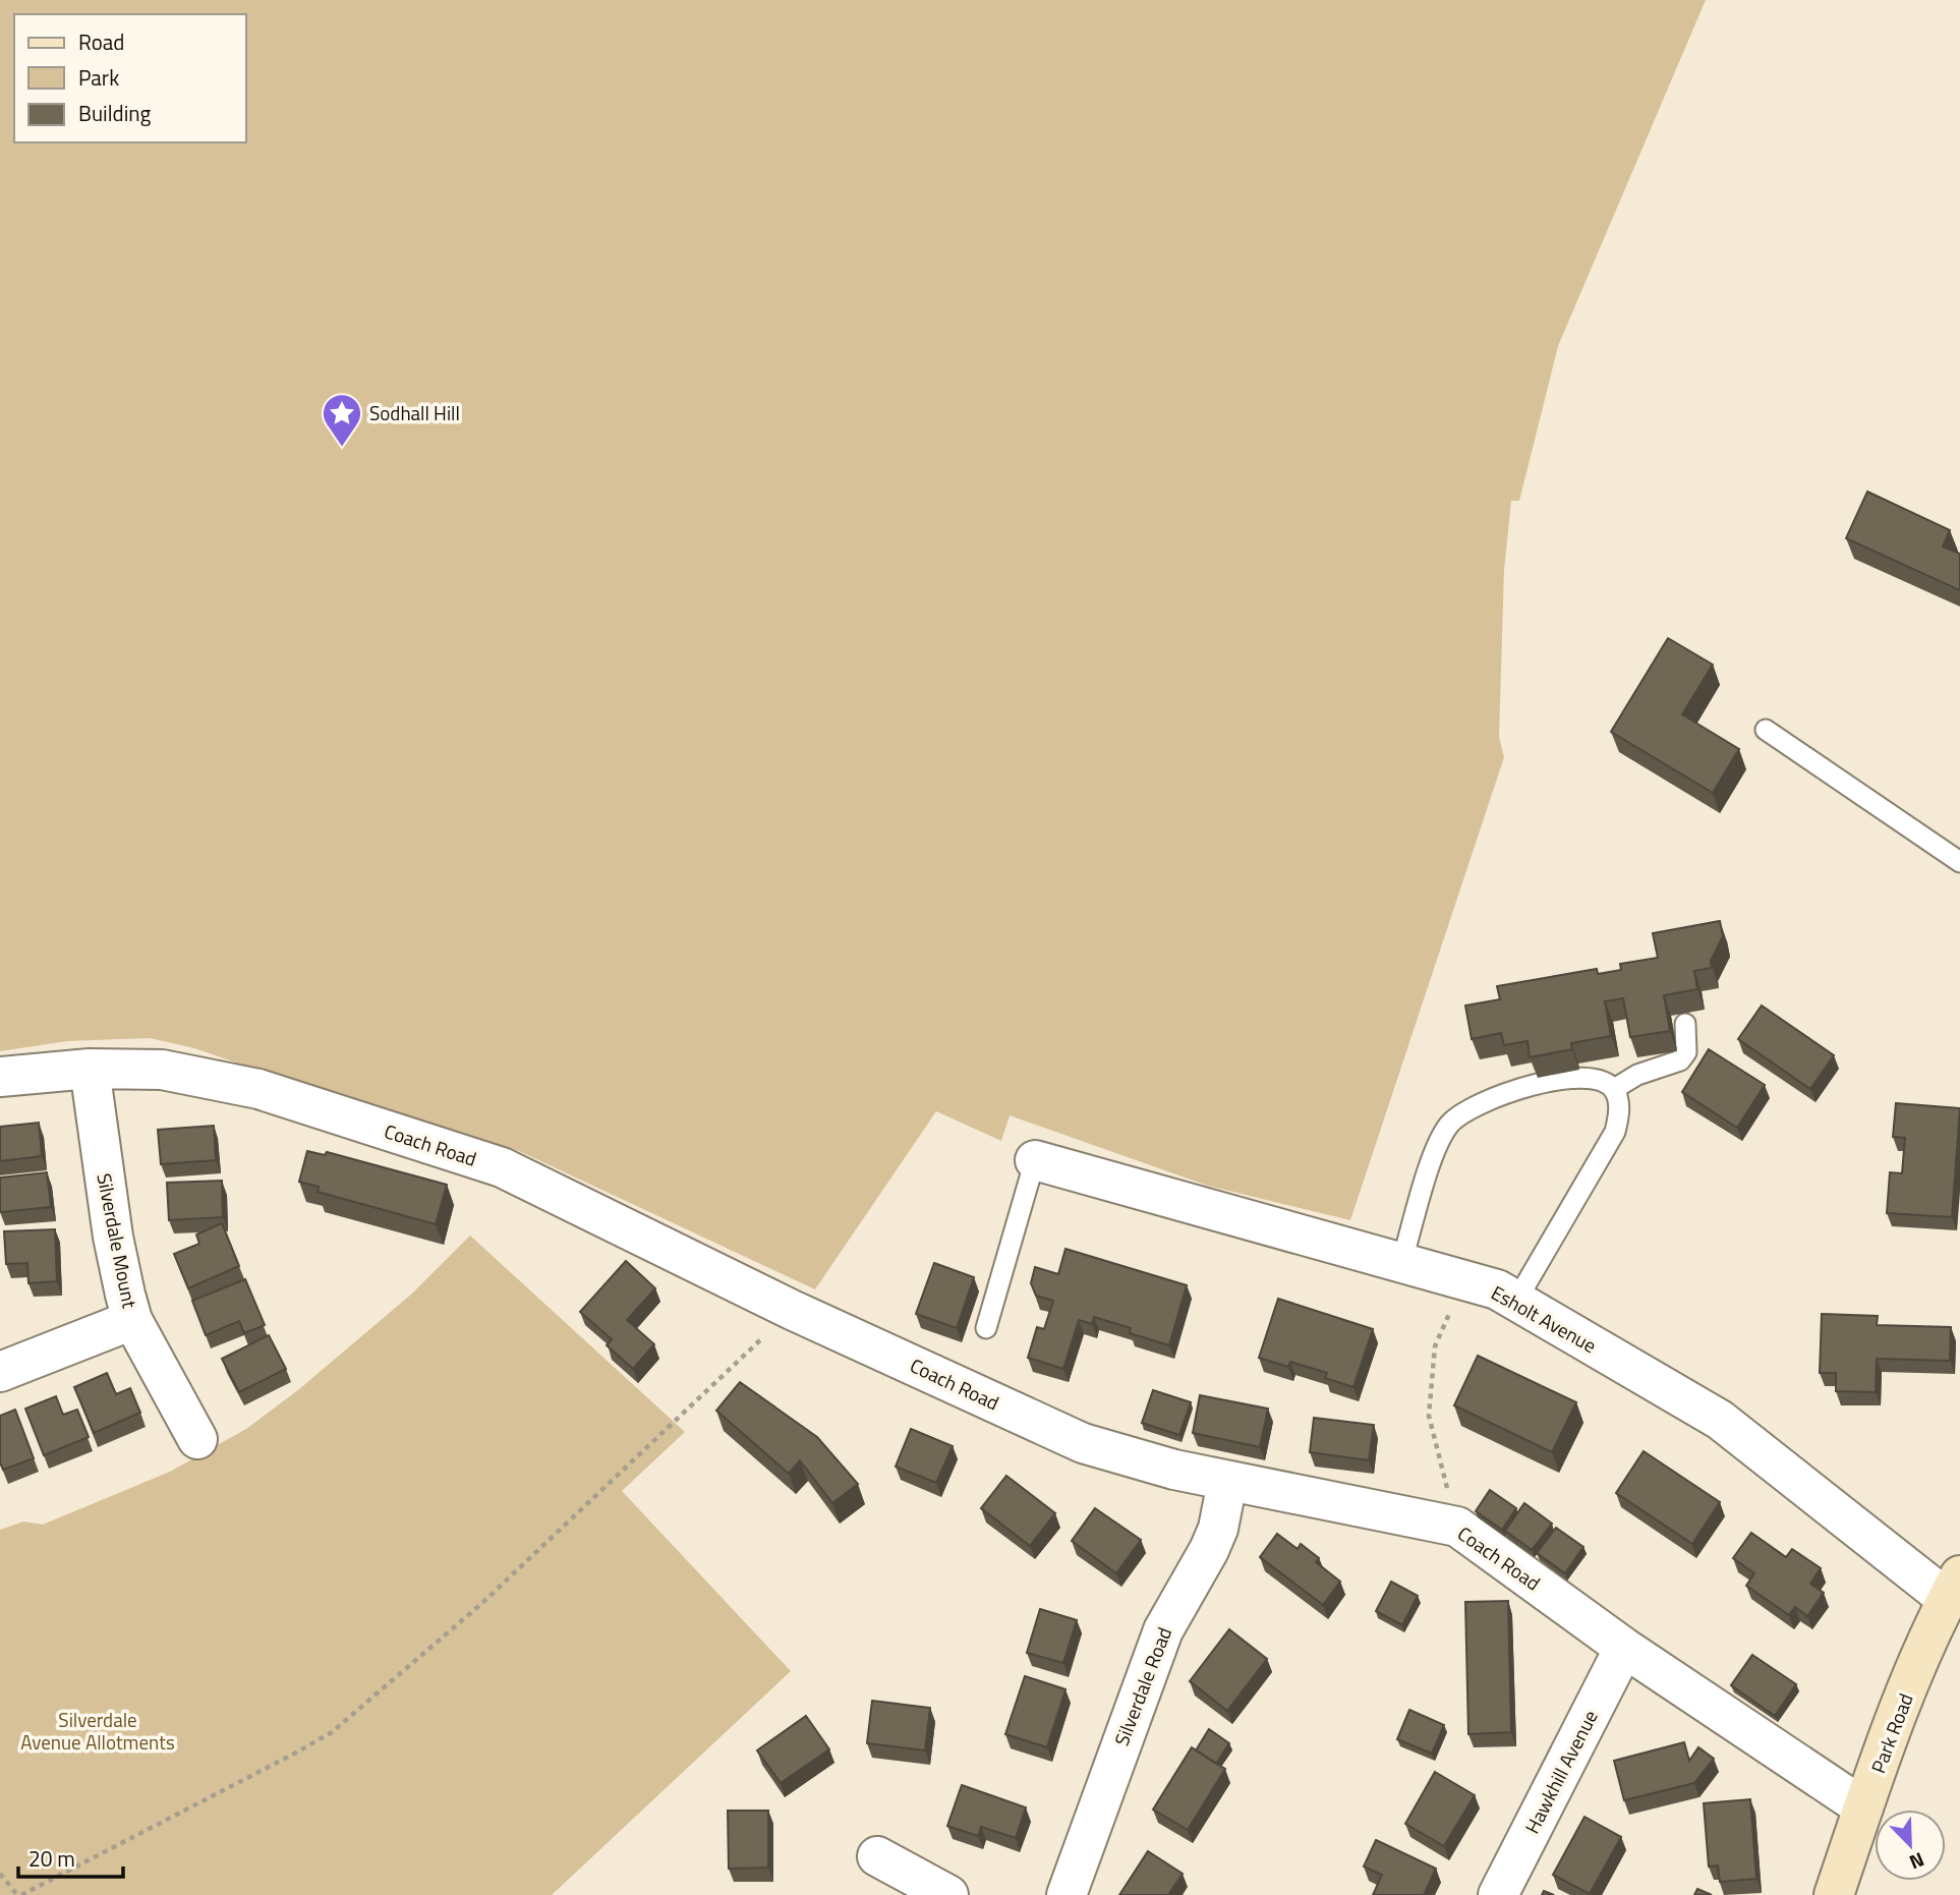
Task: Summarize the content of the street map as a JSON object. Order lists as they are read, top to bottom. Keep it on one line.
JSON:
{"streets":{"main road":["Park Road"],"street":["Coach Road","Silverdale Mount","Esholt Avenue","Silverdale Road","Hawkhill Avenue"]},"crossings":[["Coach Road","Silverdale Mount"],["Coach Road","Silverdale Road"],["Coach Road","Park Road"],["Coach Road","Hawkhill Avenue"],["Esholt Avenue","Park Road"]],"parks":["Silverdale Avenue Allotments"],"places":{"place":["Sodhall Hill"]},"legend":["Road","Park","Building"],"scale_bar":"20 m","north":"bottom right"}
